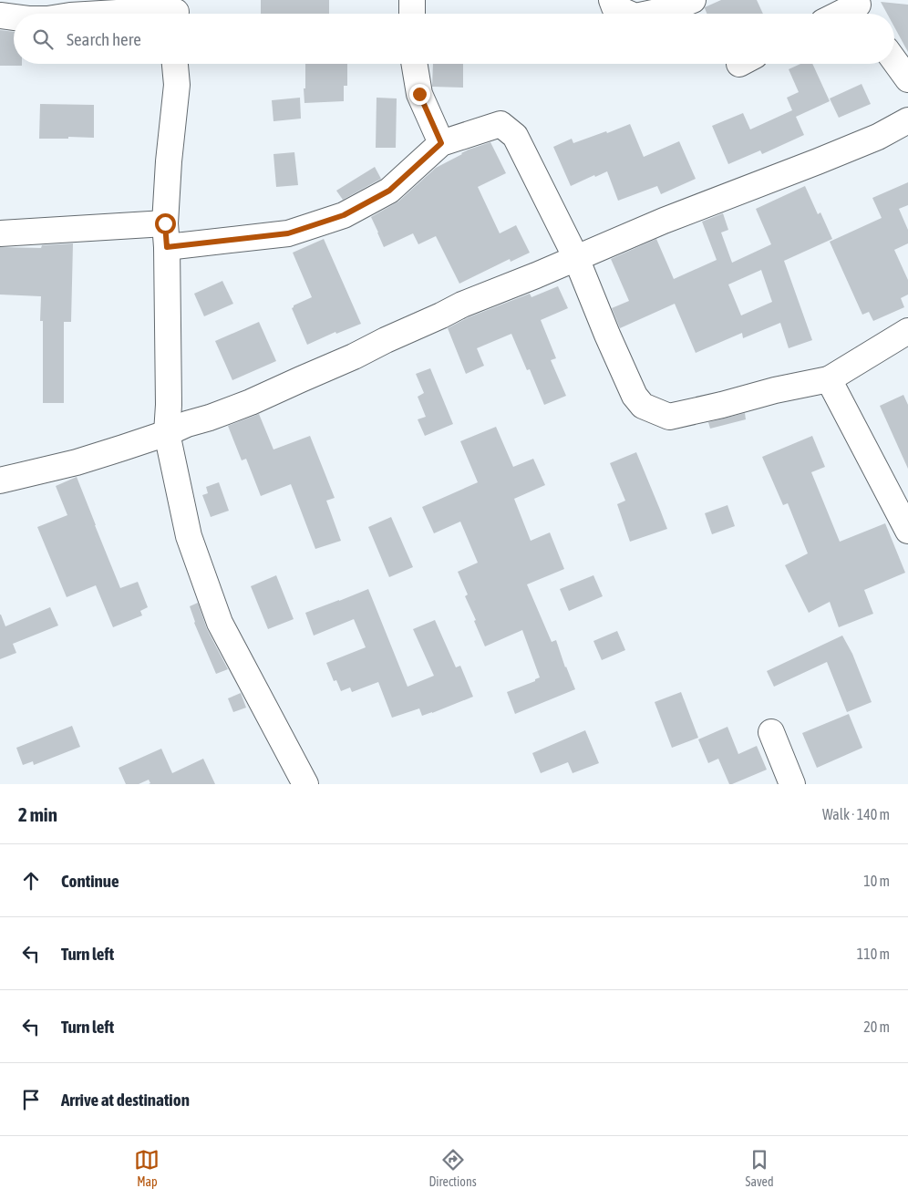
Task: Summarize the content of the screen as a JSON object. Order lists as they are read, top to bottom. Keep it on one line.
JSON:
{"page":{"search":"Search here","heading":["2 min","Walk · 140 m"],"list":[["Continue","10 m"],["Turn left","110 m"],["Turn left","20 m"],"Arrive at destination"],"nav":["Map","Directions","Saved"]}}
